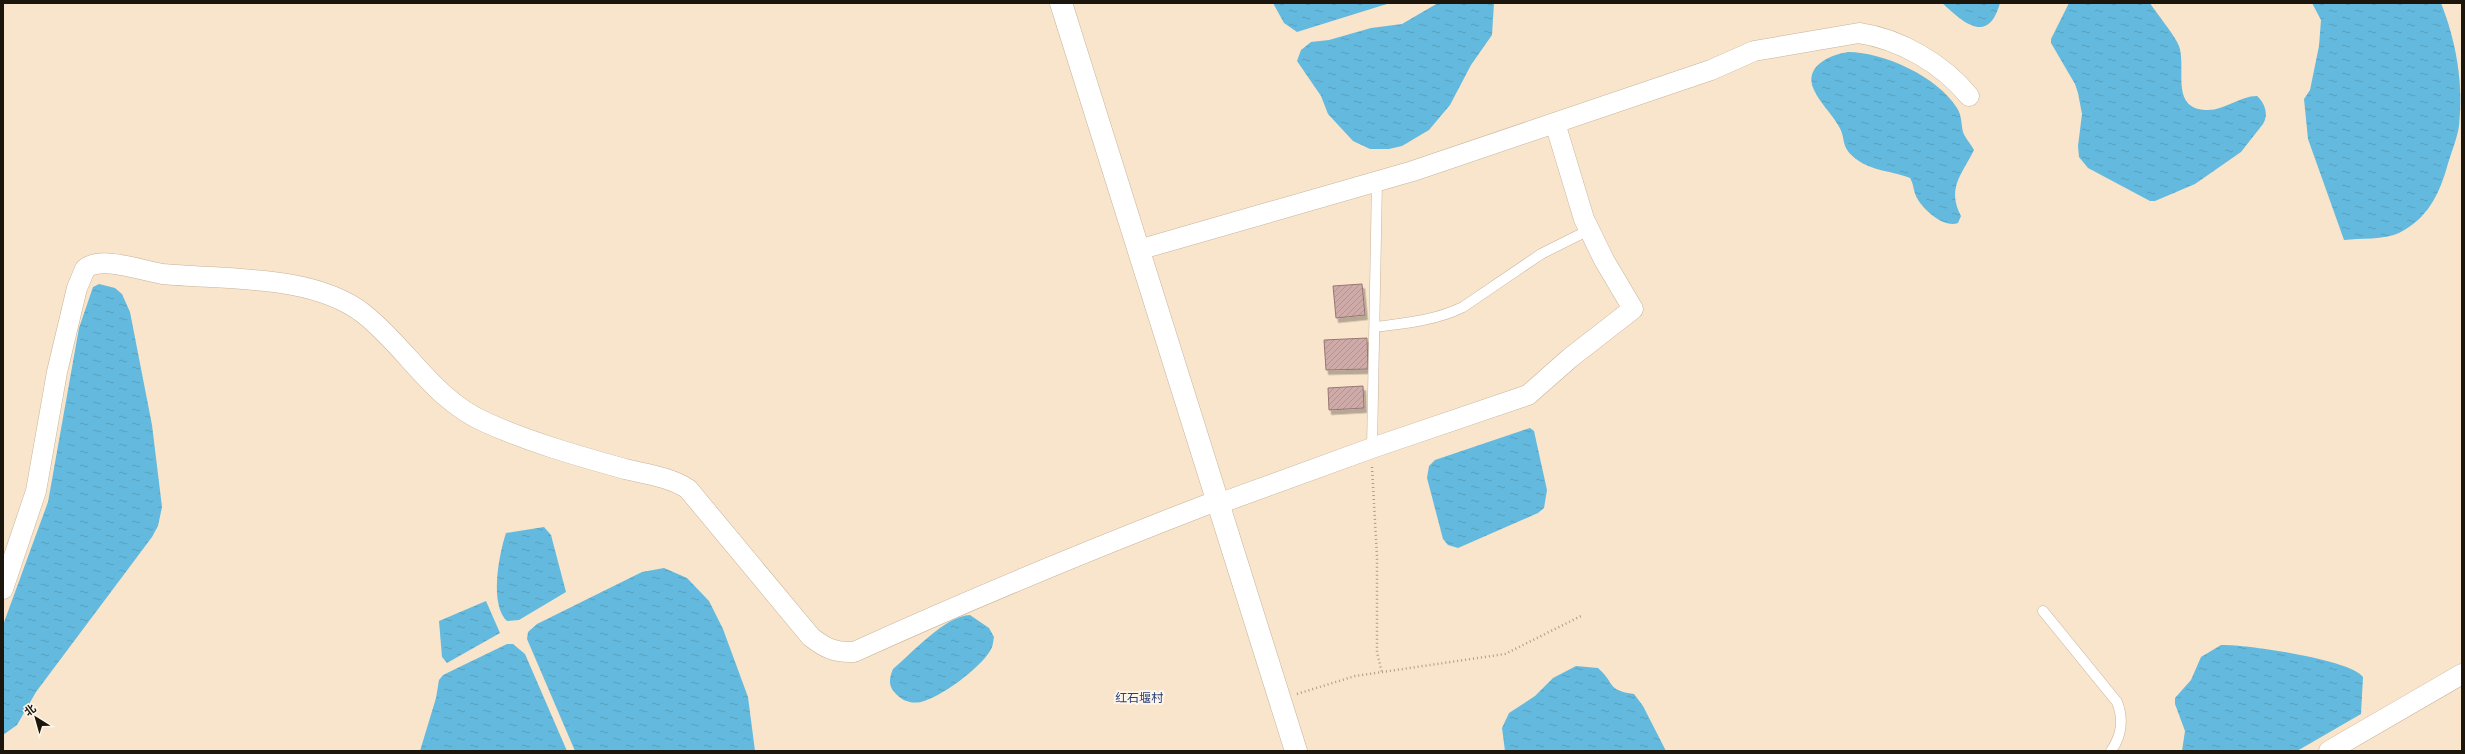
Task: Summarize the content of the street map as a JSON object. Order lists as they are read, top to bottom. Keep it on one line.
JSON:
{"districts":["红石堰村"],"north":"top left"}
